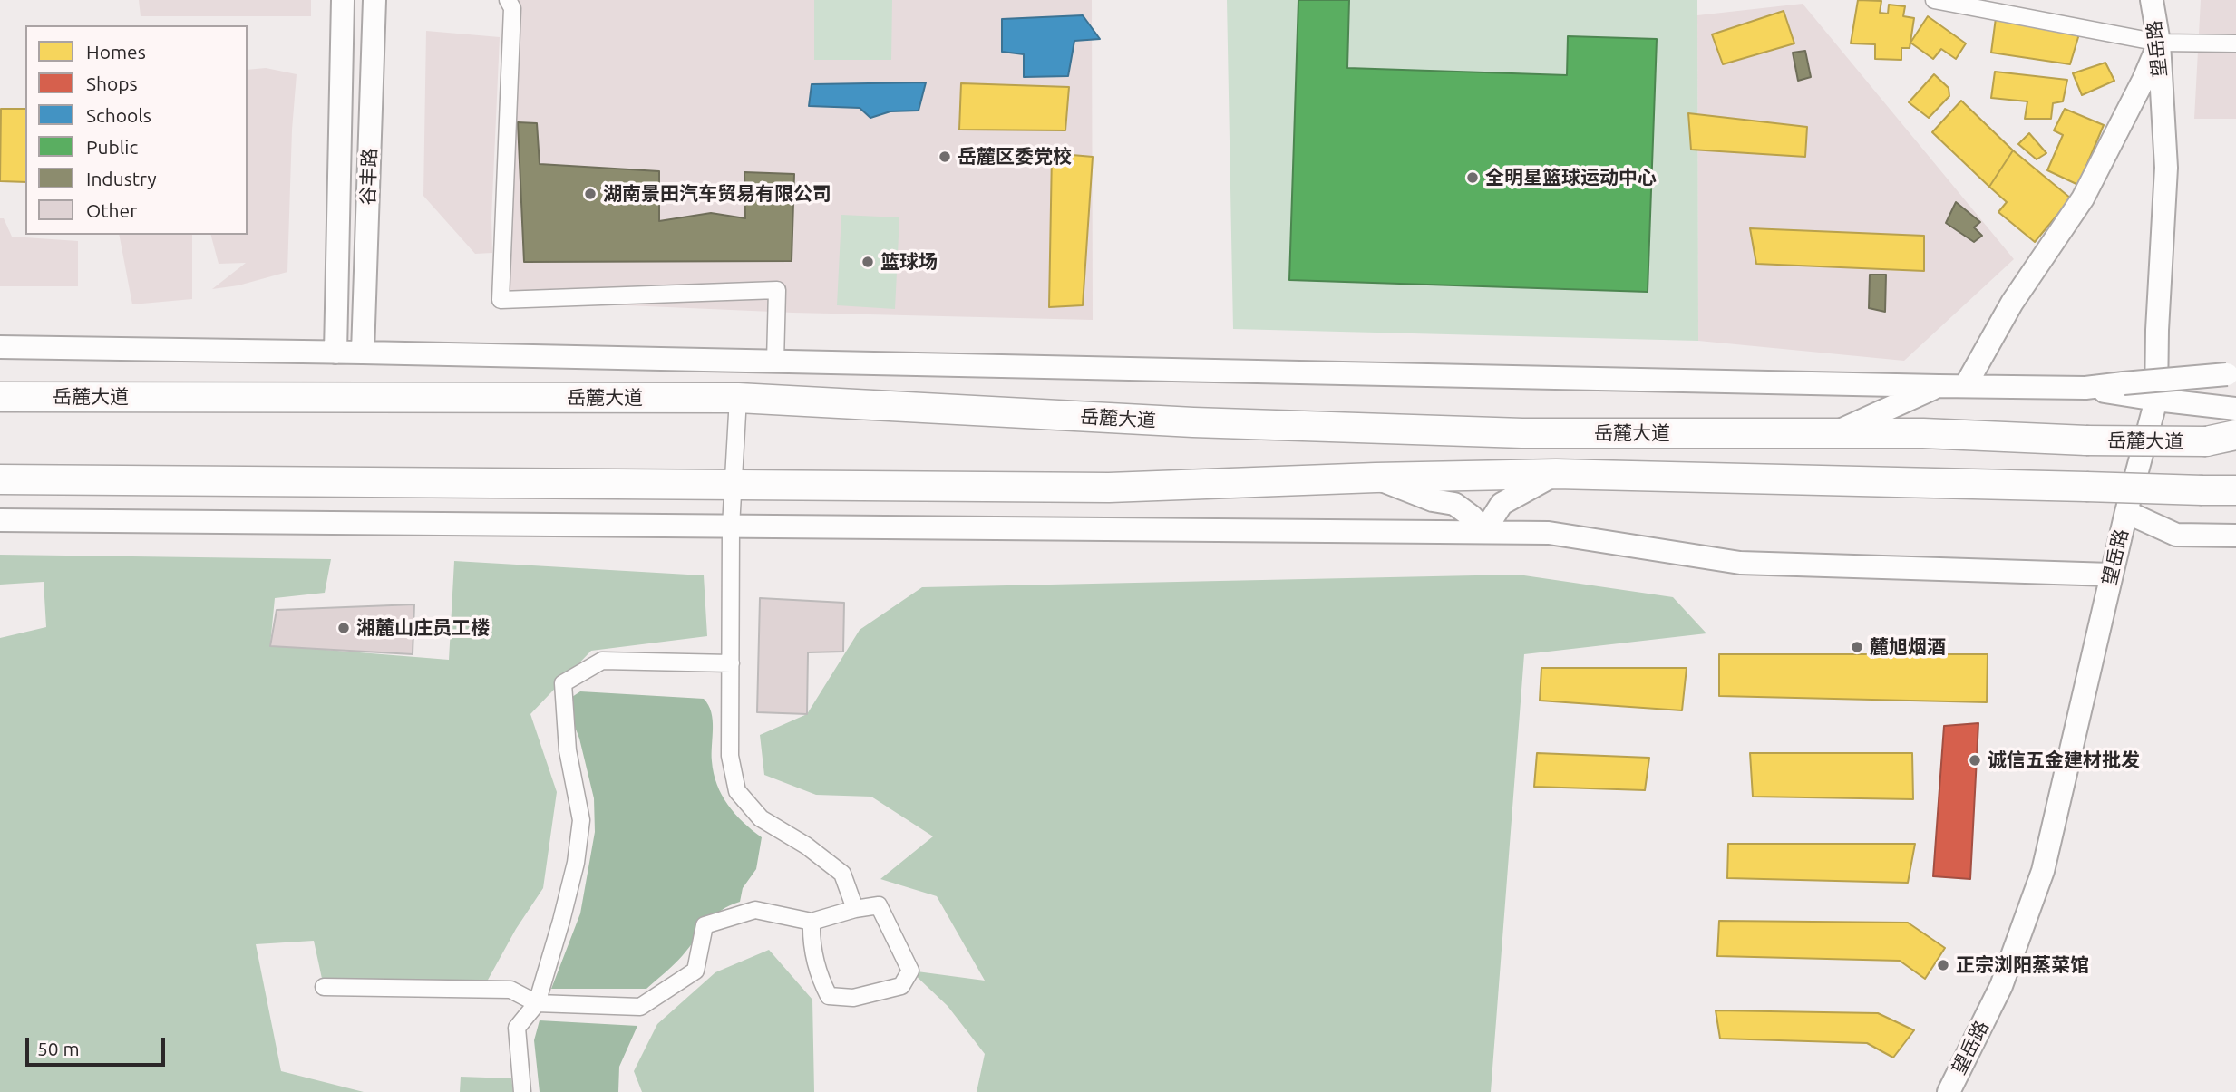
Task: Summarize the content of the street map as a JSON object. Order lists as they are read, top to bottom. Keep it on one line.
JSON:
{"streets":{"highway":["岳麓大道"],"street":["望岳路","谷丰路"]},"places":["岳麓区委党校","全明星篮球运动中心","湖南景田汽车贸易有限公司","篮球场","湘麓山庄员工楼","麓旭烟酒","诚信五金建材批发","正宗浏阳蒸菜馆"],"legend":["Homes","Shops","Schools","Public","Industry","Other"],"scale_bar":"50 m"}
